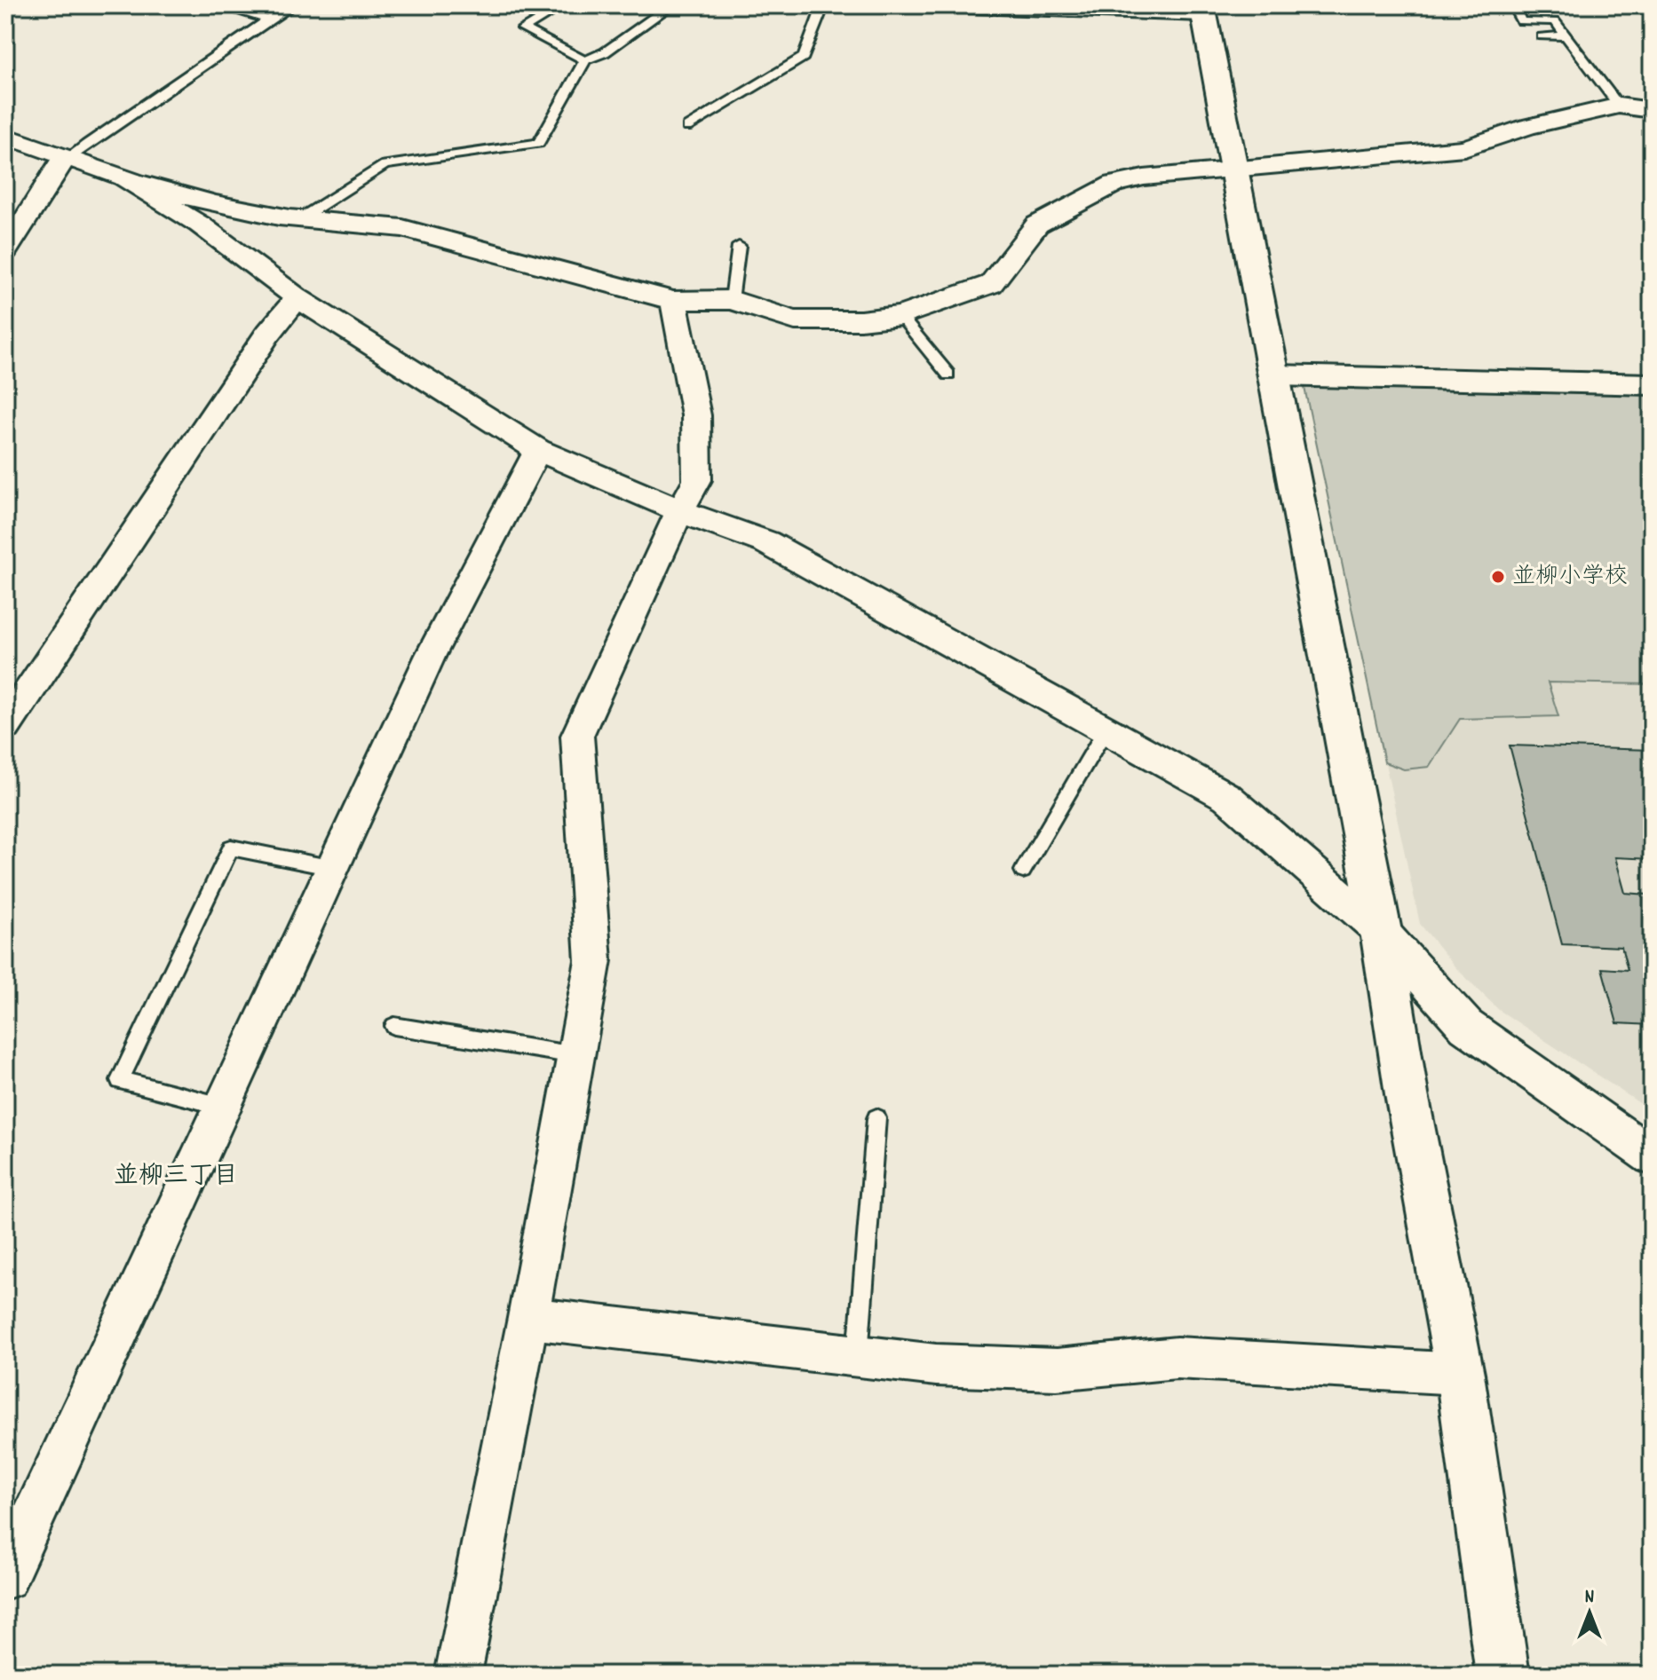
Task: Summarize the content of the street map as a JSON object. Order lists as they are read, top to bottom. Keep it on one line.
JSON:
{"districts":["並柳三丁目"],"places":["並柳小学校"],"north":"top"}
